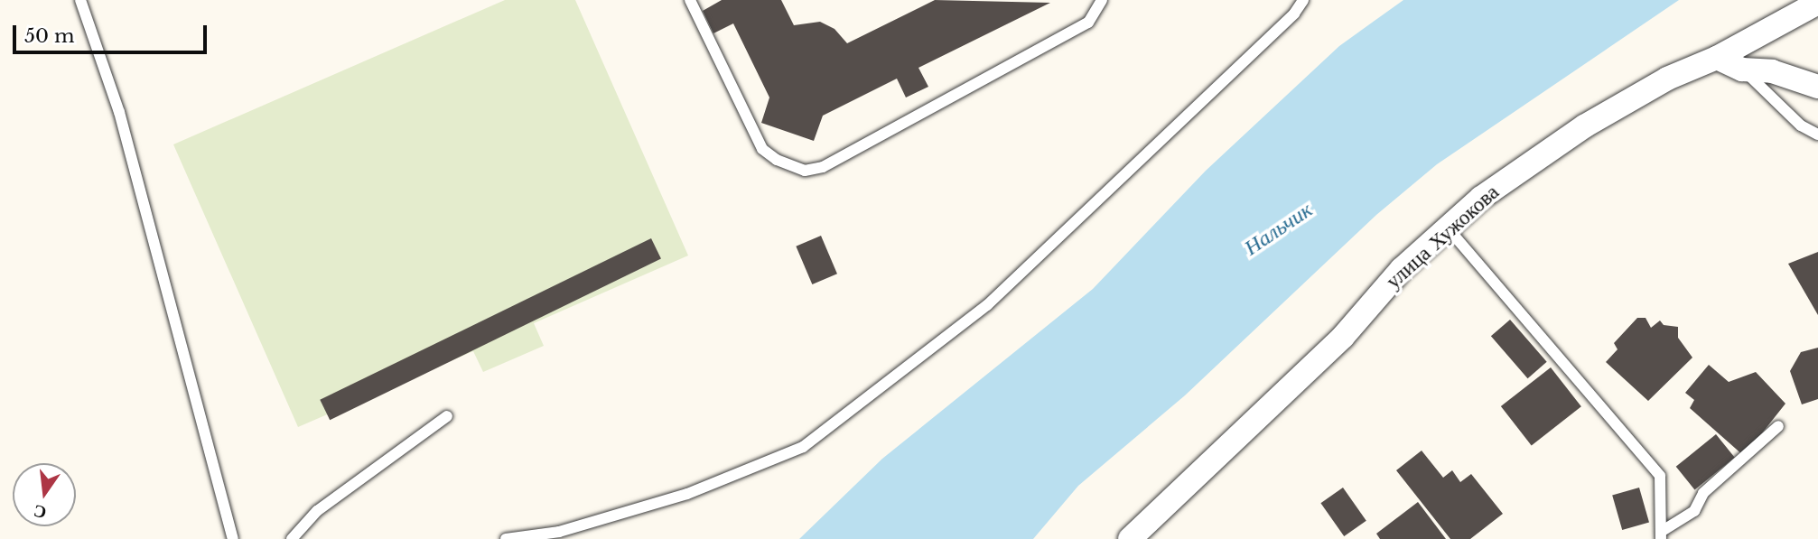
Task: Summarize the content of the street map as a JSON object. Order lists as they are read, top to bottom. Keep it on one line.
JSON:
{"streets":{"street":["улица Хужокова"]},"water":["Нальчик"],"scale_bar":"50 m","north":"bottom"}
